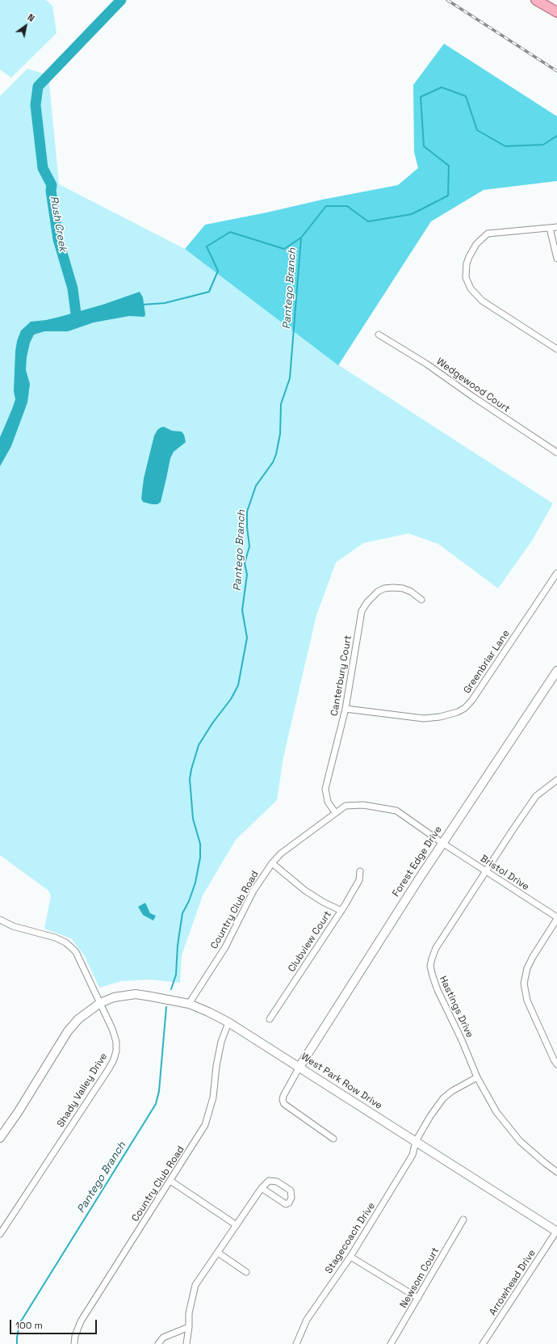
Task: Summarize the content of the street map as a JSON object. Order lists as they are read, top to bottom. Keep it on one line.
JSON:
{"streets":{"main road":["Forest Edge Drive","West Park Row Drive"],"street":["Wedgewood Court","Greenbriar Lane","Canterbury Court","Bristol Drive","Country Club Road","Clubview Court","Hastings Drive","Shady Valley Drive","Stagecoach Drive","Newsom Court","Arrowhead Drive"]},"crossings":[["Greenbriar Lane","Canterbury Court"],["Canterbury Court","Country Club Road"],["Forest Edge Drive","Bristol Drive"],["Forest Edge Drive","Country Club Road"],["Forest Edge Drive","West Park Row Drive"],["Bristol Drive","Country Club Road"],["Bristol Drive","Hastings Drive"],["Country Club Road","West Park Row Drive"],["Hastings Drive","Stagecoach Drive"],["West Park Row Drive","Shady Valley Drive"],["West Park Row Drive","Stagecoach Drive"],["West Park Row Drive","Arrowhead Drive"]],"water":["Rush Creek","Pantego Branch"],"scale_bar":"100 m","north":"top right"}
